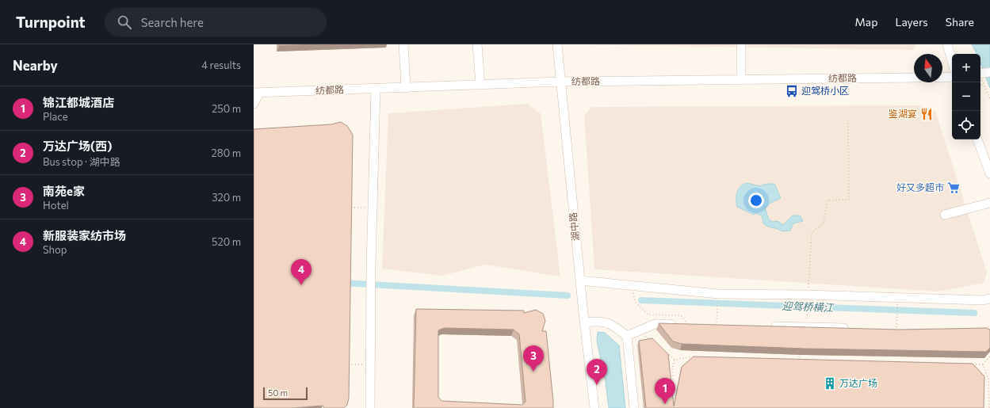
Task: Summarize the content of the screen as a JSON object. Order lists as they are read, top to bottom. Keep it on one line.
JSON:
{"streets":{"street":["纺都路","湖中路"]},"crossings":[["纺都路","湖中路"]],"water":["迎驾桥横江"],"places":{"bus stop":["迎驾桥小区"],"restaurant":["鉴湖宴"],"supermarket":["好又多超市"],"building":["万达广场"]},"scale_bar":"50 m","north":"top","page":{"header":"Turnpoint","search":"Search here","nav":["Map","Layers","Share"],"heading":["Nearby","4 results"],"map_buttons":["+","−"],"list":[{"mark":"1","name":"锦江都城酒店","note":"Place","value":"250 m"},{"mark":"2","name":"万达广场(西)","note":"Bus stop · 湖中路","value":"280 m"},{"mark":"3","name":"南苑e家","note":"Hotel","value":"320 m"},{"mark":"4","name":"新服装家纺市场","note":"Shop","value":"520 m"}],"pins":["4","3","2","1"],"scale":"50 m"}}
